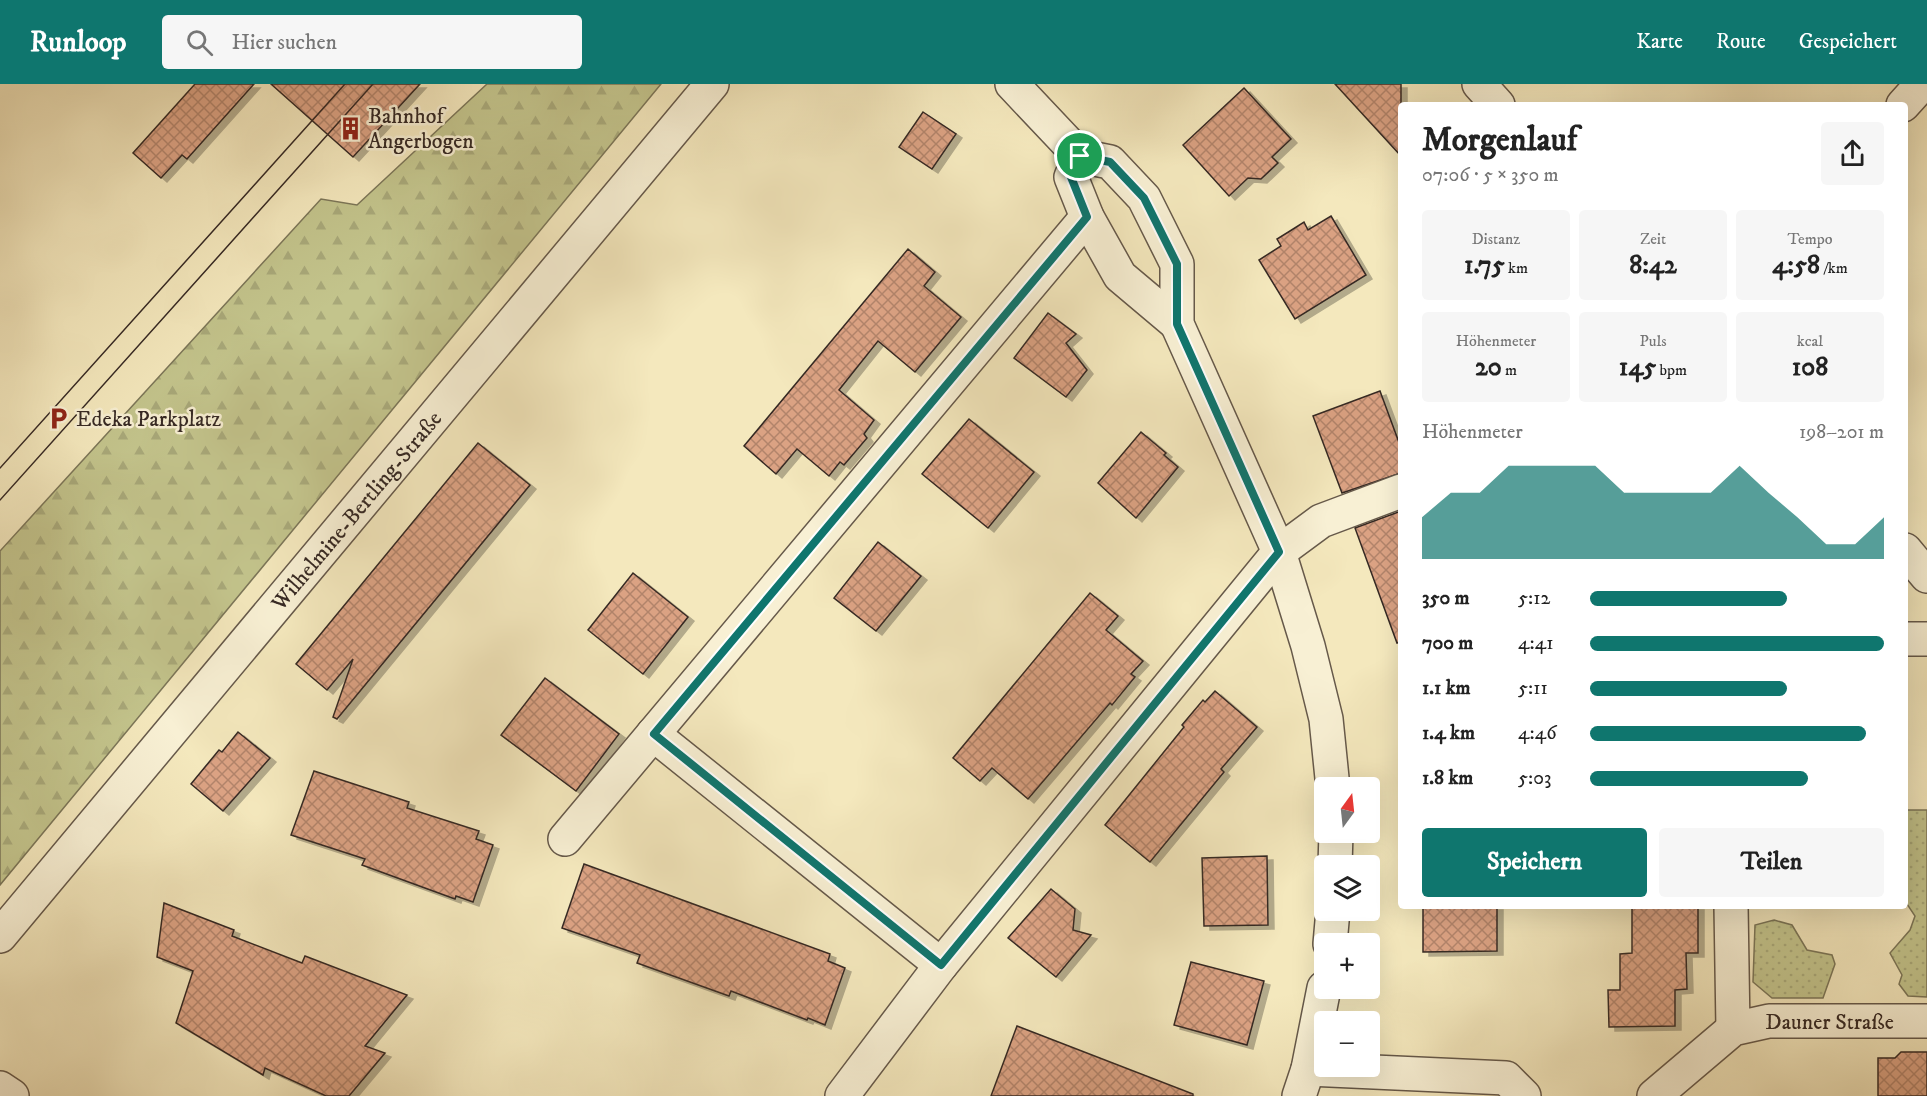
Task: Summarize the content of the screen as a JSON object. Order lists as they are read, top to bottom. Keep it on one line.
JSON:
{"streets":{"street":["Wilhelmine-Bertling-Straße","Dauner Straße"]},"places":{"building":["Bahnhof Angerbogen"],"parking":["Edeka Parkplatz"]},"north":"top","page":{"header":"Runloop","search":"Hier suchen","nav":["Karte","Route","Gespeichert"],"heading":["Morgenlauf","07:06 · 5 × 350 m"],"stats":[["Distanz","1.75 km"],["Zeit","8:42"],["Tempo","4:58 /km"],["Höhenmeter","20 m"],["Puls","145 bpm"],["kcal","108"]],"chart":["Höhenmeter","198–201 m"],"list":[{"name":"350 m","note":"5:12"},{"name":"700 m","note":"4:41"},{"name":"1.1 km","note":"5:11"},{"name":"1.4 km","note":"4:46"},{"name":"1.8 km","note":"5:03"}],"map_buttons":["+","−"],"buttons":["Speichern","Teilen"]}}
